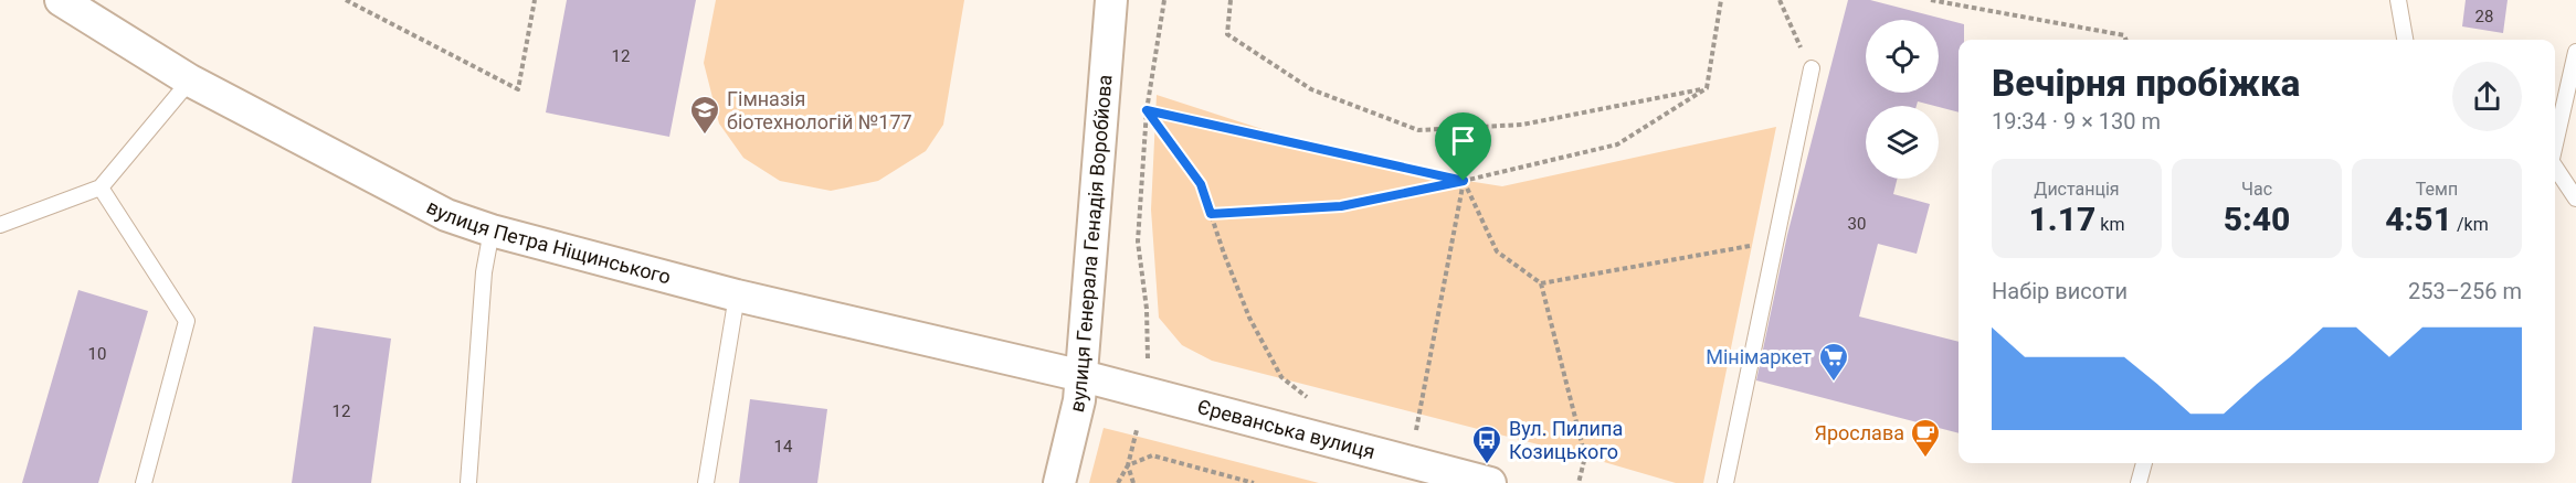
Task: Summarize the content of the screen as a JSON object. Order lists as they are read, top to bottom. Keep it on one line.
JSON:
{"streets":{"street":["вулиця Петра Ніщинського","вулиця Генерала Генадія Воробйова","Єреванська вулиця"]},"crossings":[["вулиця Петра Ніщинського","вулиця Генерала Генадія Воробйова"],["вулиця Петра Ніщинського","Єреванська вулиця"],["вулиця Генерала Генадія Воробйова","Єреванська вулиця"]],"places":{"school or university":["Гімназія біотехнологій №177"],"supermarket":["Мінімаркет"],"cafe":["Ярослава"],"bus stop":["Вул. Пилипа Козицького"]},"house_numbers":["28","12","30","10","12","14"],"page":{"heading":["Вечірня пробіжка","19:34 · 9 × 130 m"],"stats":[["Дистанція","1.17 km"],["Час","5:40"],["Темп","4:51 /km"]],"chart":["Набір висоти","253–256 m"]}}
